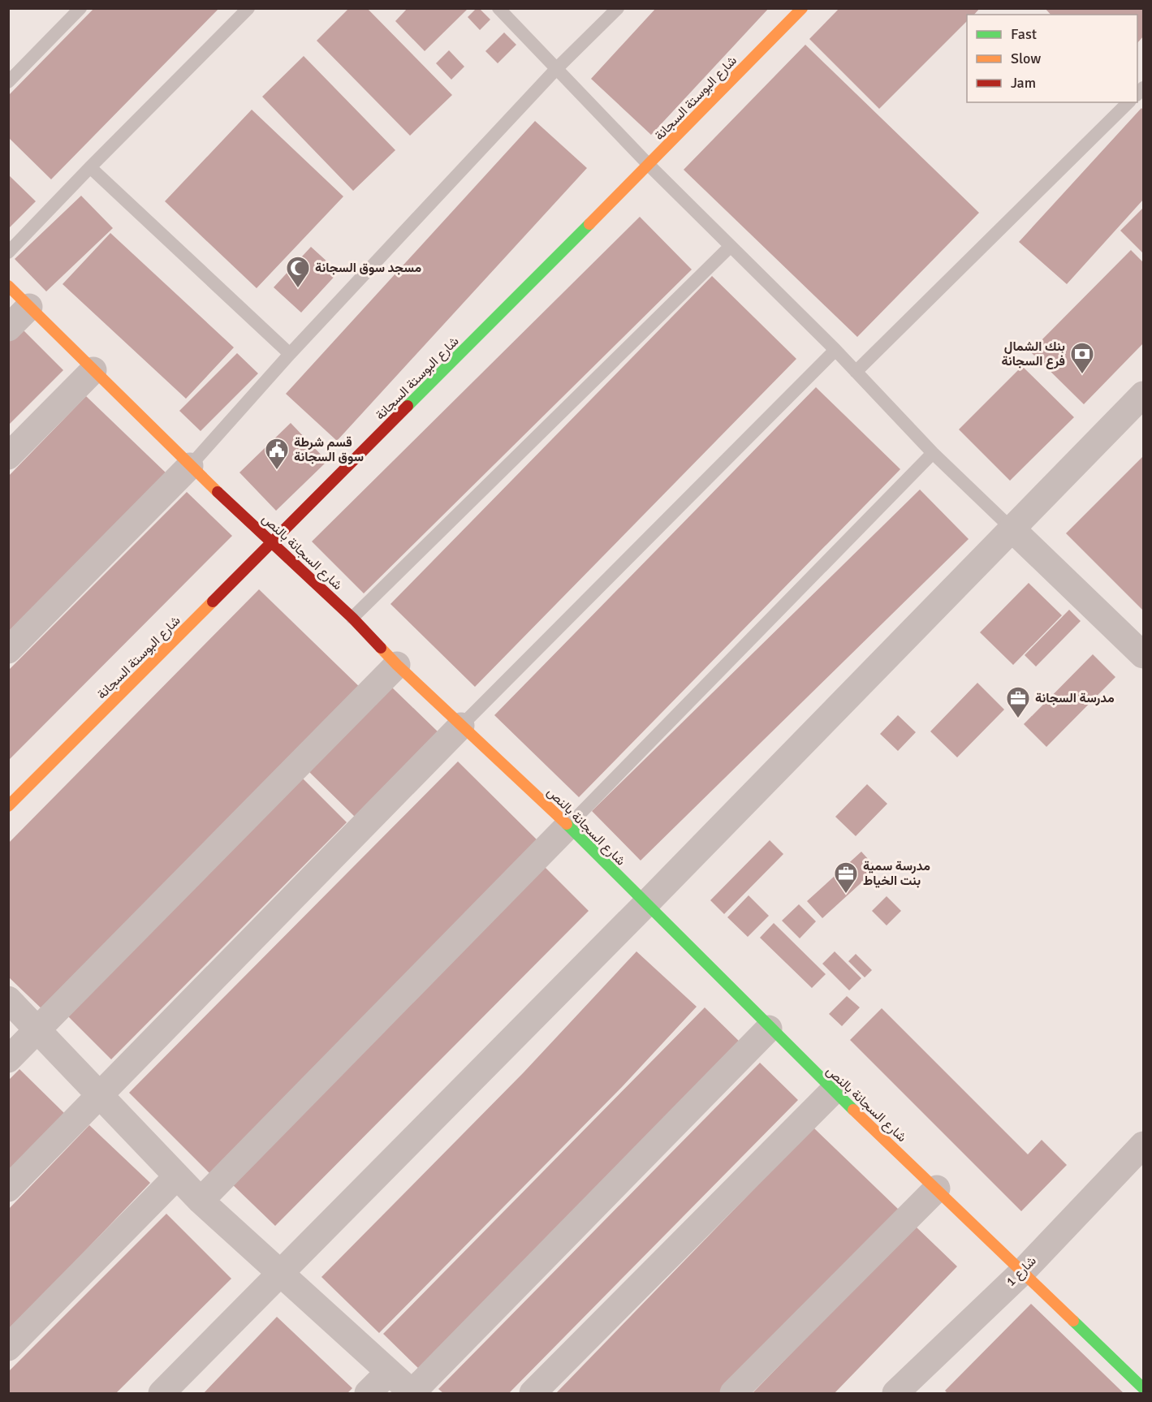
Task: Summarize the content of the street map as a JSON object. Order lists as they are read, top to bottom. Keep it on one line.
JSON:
{"streets":{"street":["شارع البوستة السجانة","شارع السجانة بالنص","شارع 1"]},"crossings":[["شارع البوستة السجانة","شارع السجانة بالنص"],["شارع السجانة بالنص","شارع 1"]],"places":{"mosque":["مسجد سوق السجانة"],"bank":["بنك الشمال فرع السجانة"],"public building":["قسم شرطة سوق السجانة"],"office":["مدرسة السجانة","مدرسة سمية بنت الخياط"]},"legend":["Fast","Slow","Jam"]}
